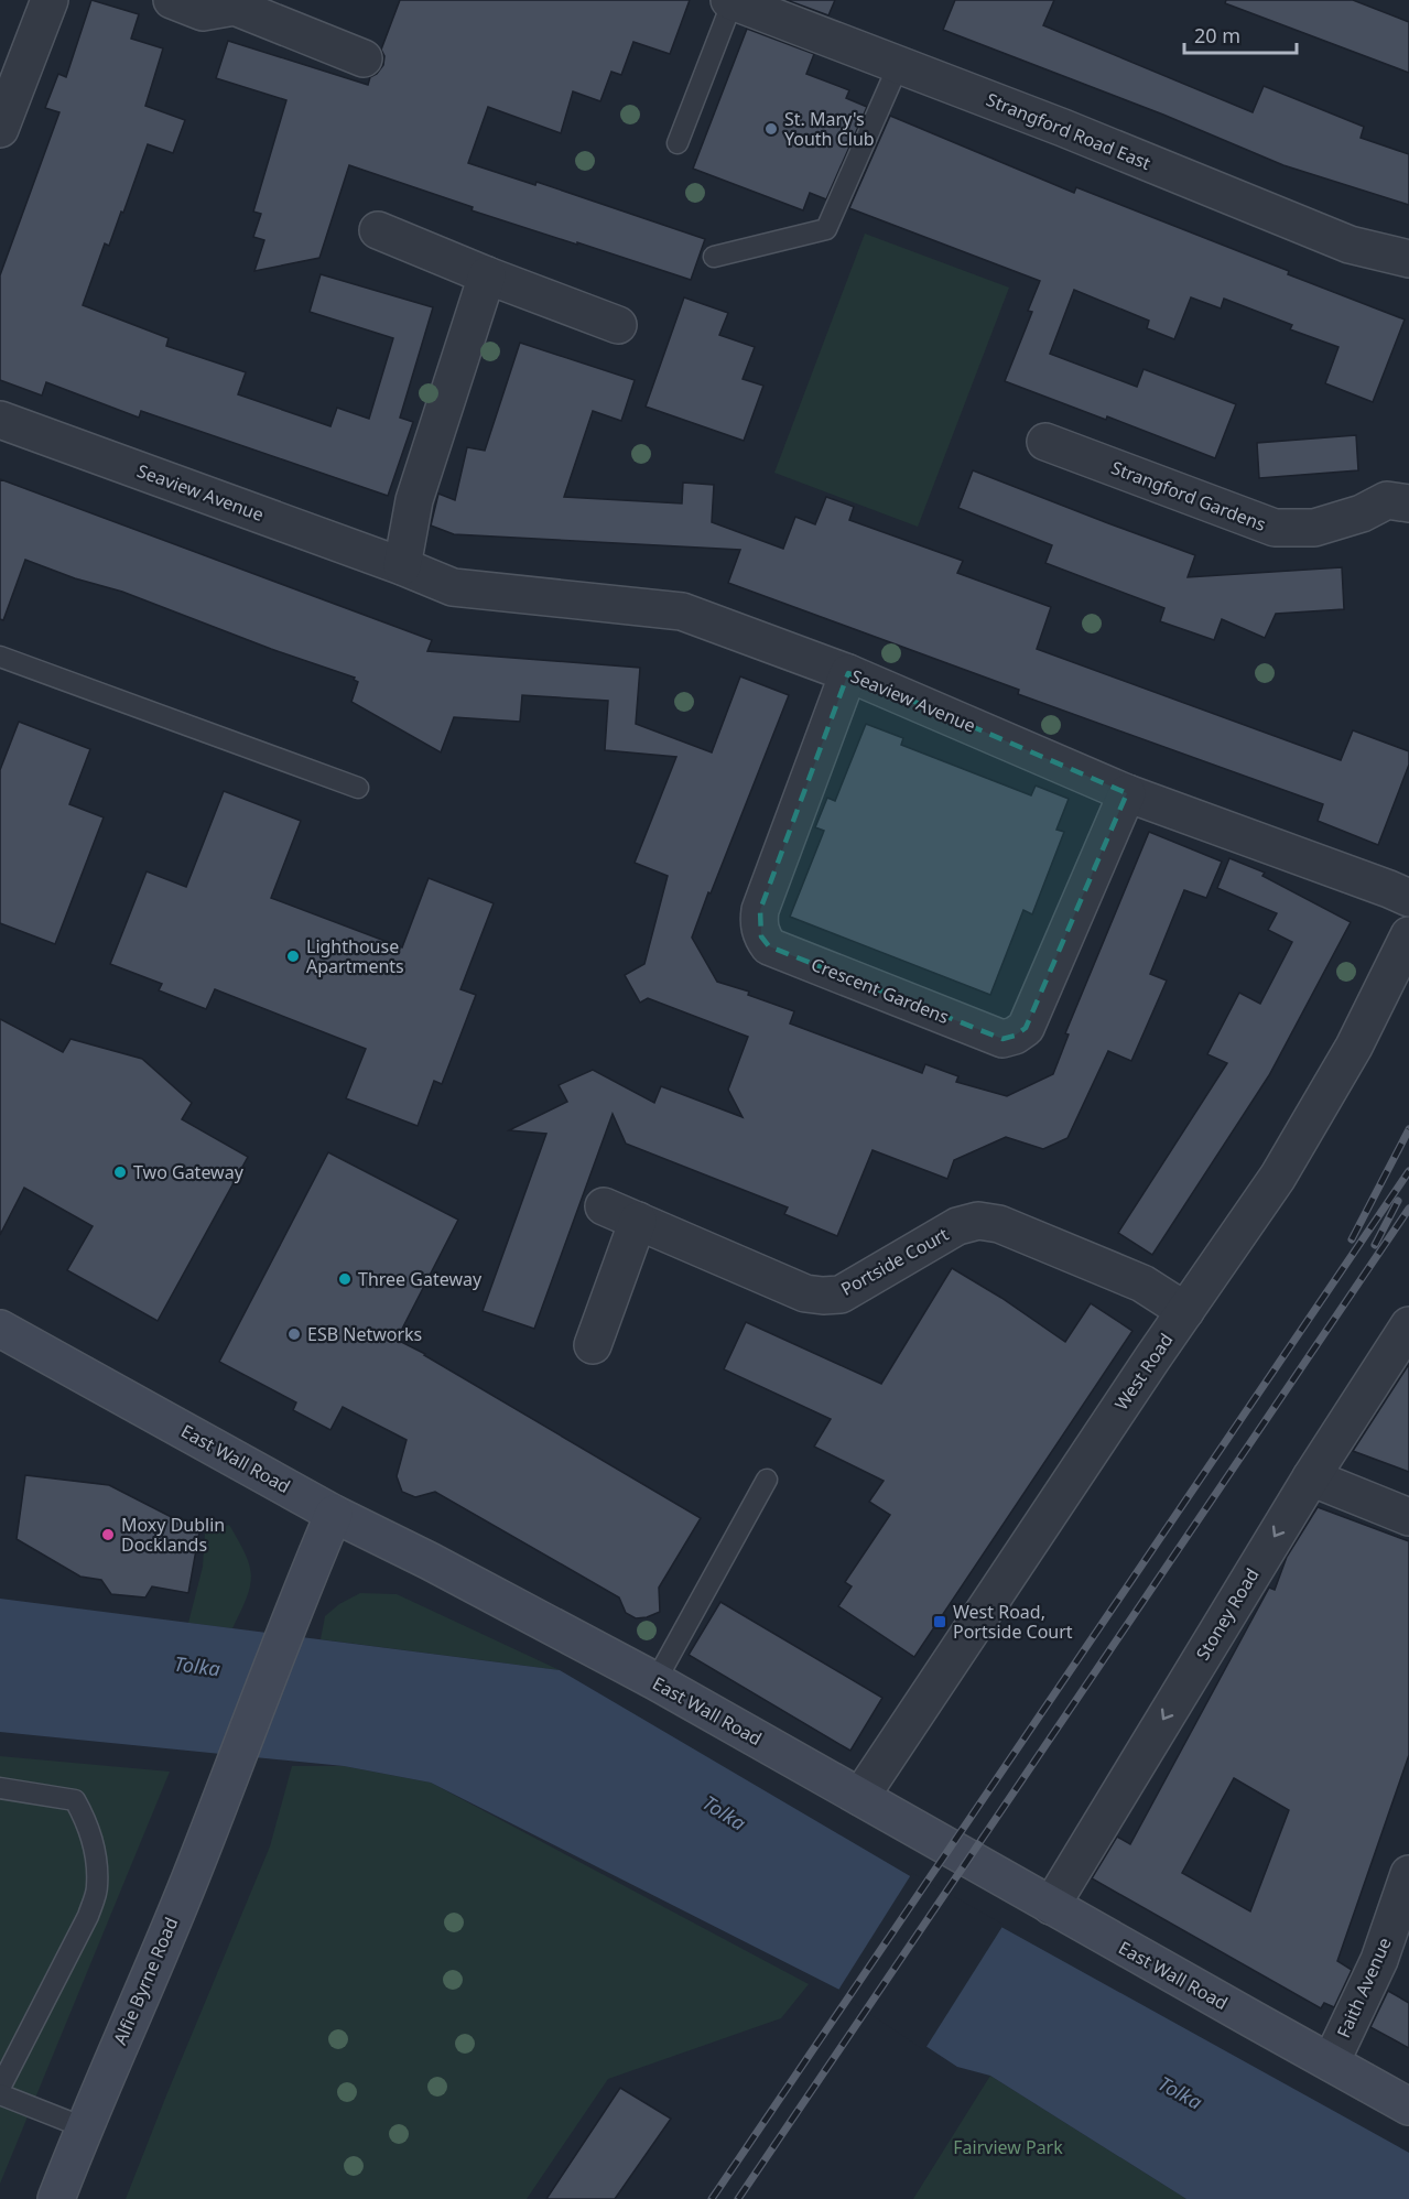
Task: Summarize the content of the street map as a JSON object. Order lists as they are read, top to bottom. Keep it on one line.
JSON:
{"streets":{"main road":["East Wall Road","Alfie Byrne Road"],"street":["Strangford Road East","Seaview Avenue","Strangford Gardens","Crescent Gardens","Portside Court","West Road","Stoney Road","Faith Avenue"]},"crossings":[["Seaview Avenue","Crescent Gardens"],["Portside Court","West Road"],["West Road","East Wall Road"],["East Wall Road","Stoney Road"],["East Wall Road","Alfie Byrne Road"],["East Wall Road","Faith Avenue"]],"one_way":["Stoney Road"],"water":["Tolka"],"parks":["Fairview Park"],"places":{"other":["St. Mary's Youth Club","Lighthouse Apartments","Two Gateway","Three Gateway","ESB Networks","Moxy Dublin Docklands"],"transit":["West Road, Portside Court"]},"scale_bar":"20 m"}
